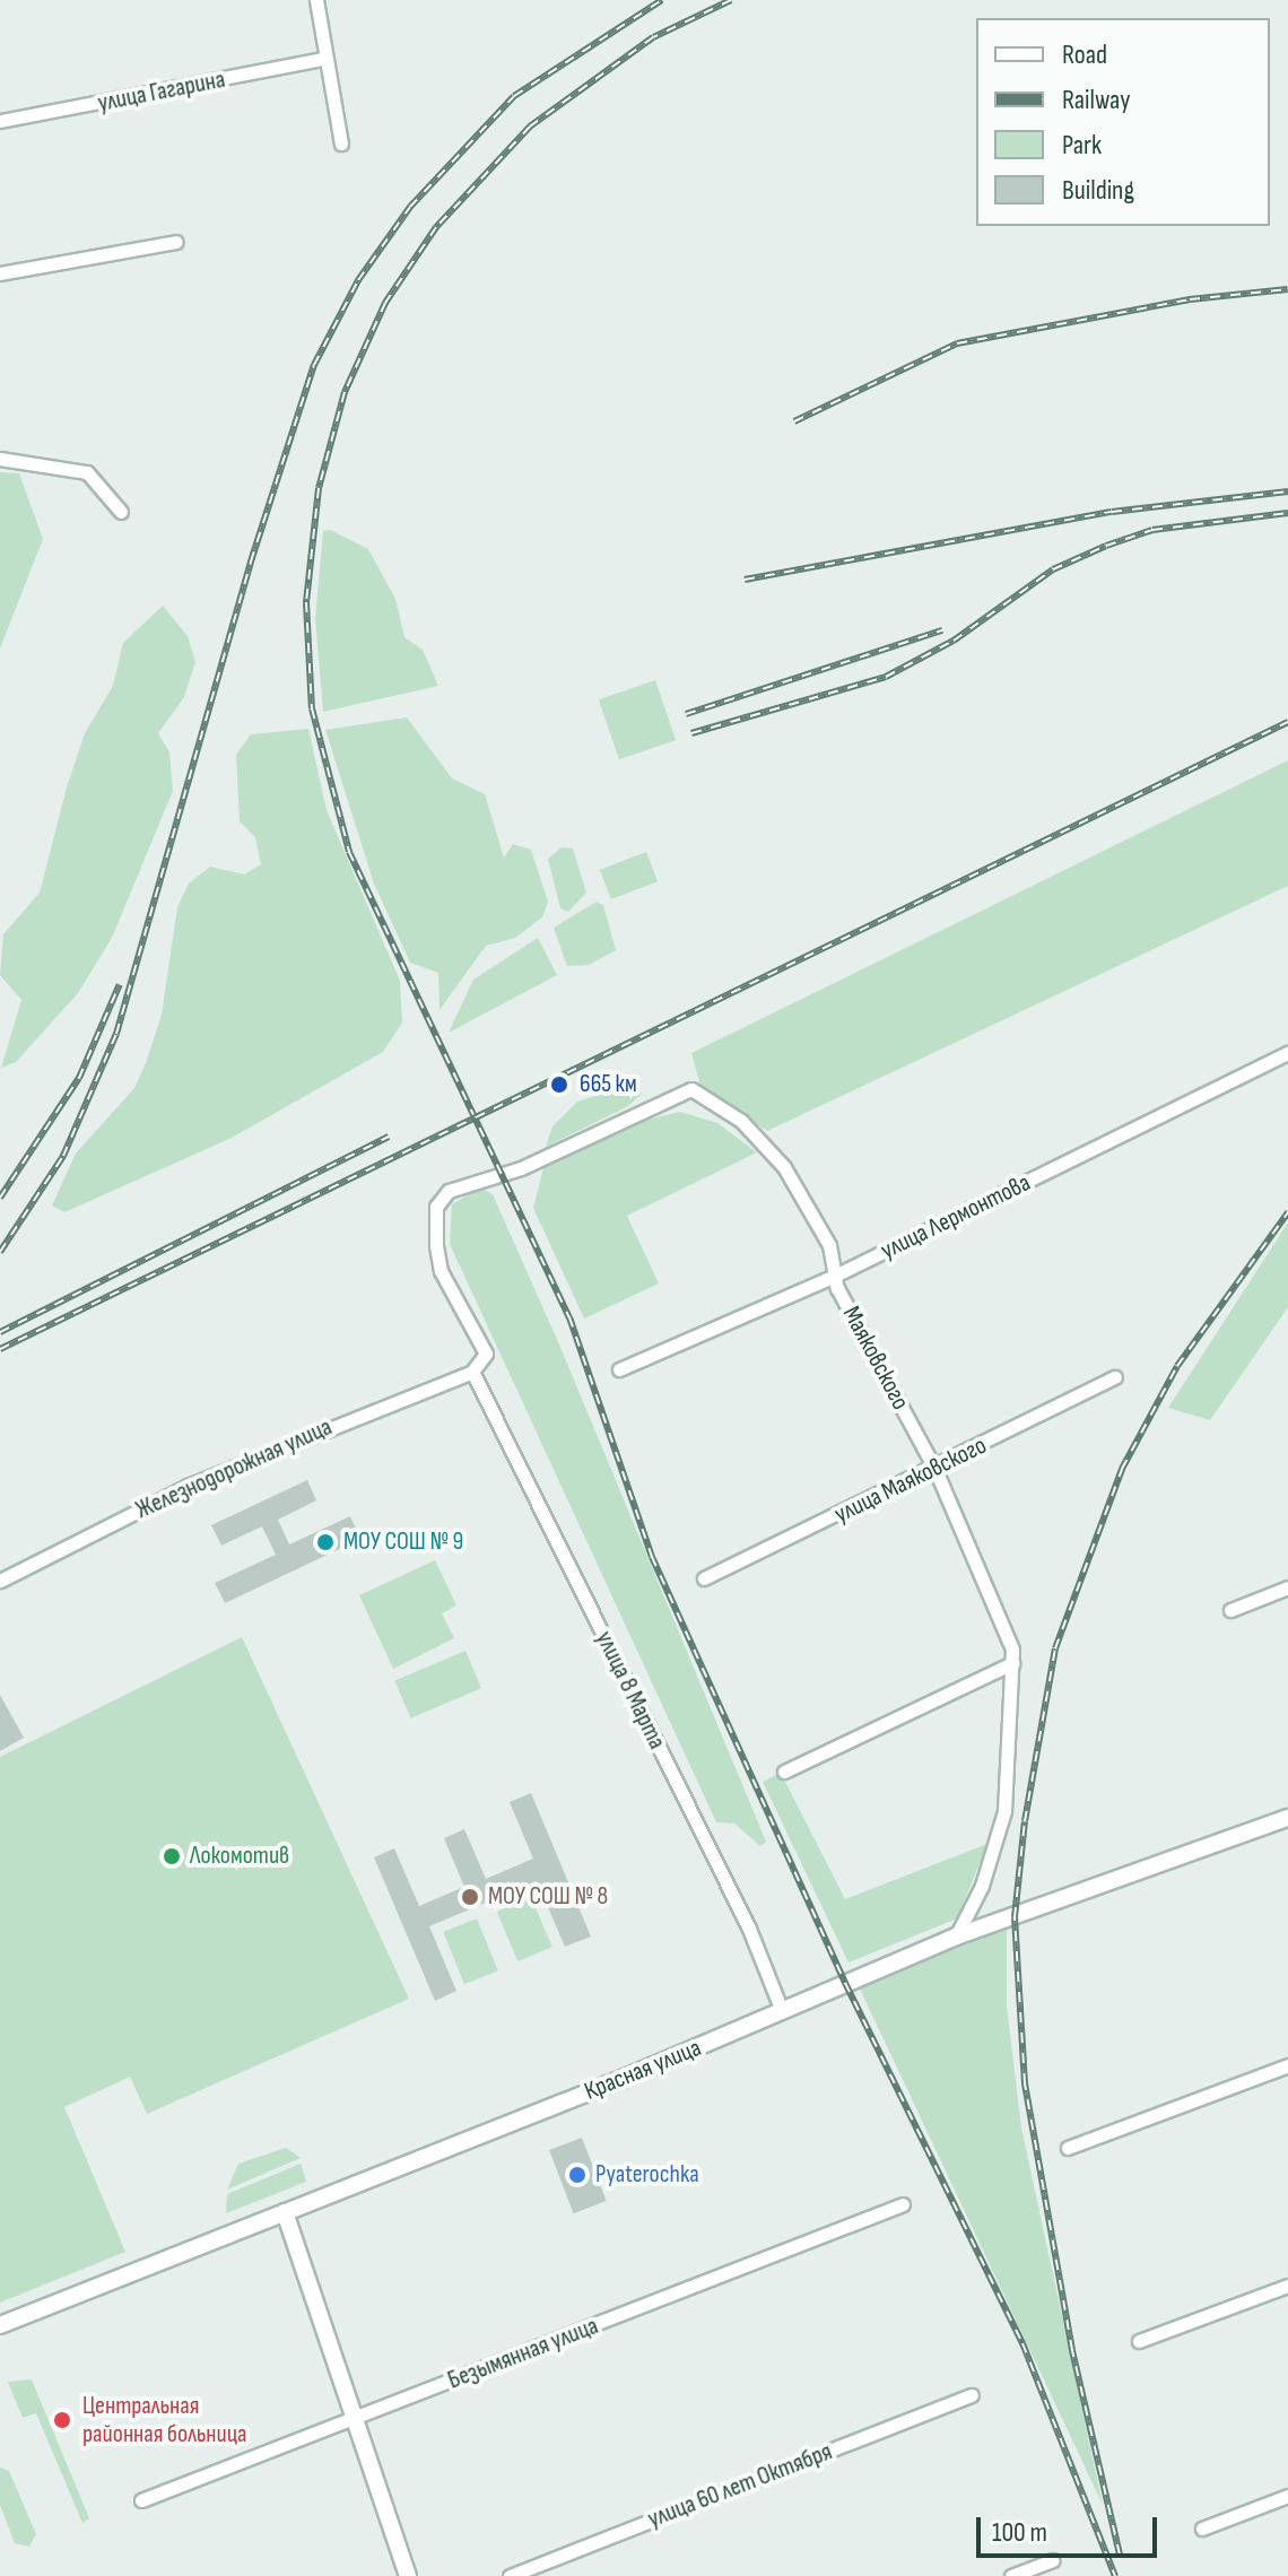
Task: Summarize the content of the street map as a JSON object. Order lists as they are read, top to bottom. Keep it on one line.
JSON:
{"streets":{"street":["улица Гагарина","улица Лермонтова","Маяковского","Железнодорожная улица","улица Маяковского","улица 8 Марта","Красная улица","Безымянная улица","улица 60 лет Октября"]},"crossings":[["улица Лермонтова","Маяковского"],["Маяковского","Железнодорожная улица"],["Маяковского","улица Маяковского"],["Маяковского","улица 8 Марта"],["Маяковского","Красная улица"],["Железнодорожная улица","улица 8 Марта"],["улица 8 Марта","Красная улица"]],"places":["665 км","МОУ СОШ № 9","Локомотив","МОУ СОШ № 8","Pyaterochka","Центральная районная больница"],"legend":["Road","Railway","Park","Building"],"scale_bar":"100 m"}
